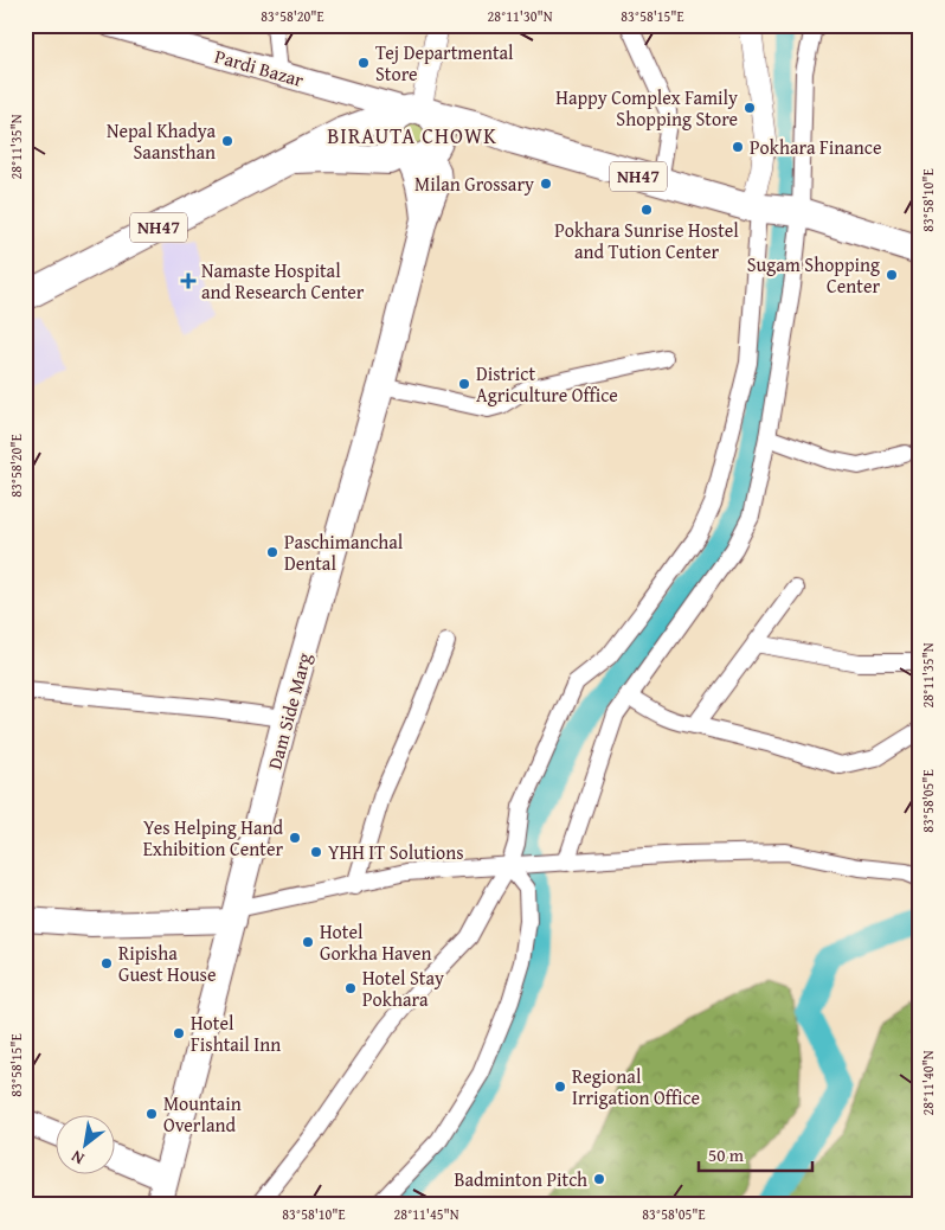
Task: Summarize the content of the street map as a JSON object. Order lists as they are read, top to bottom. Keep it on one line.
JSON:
{"streets":{"highway":["NH47"],"main road":["Pardi Bazar","Dam Side Marg"]},"crossings":[["Pardi Bazar","NH47"],["NH47","Dam Side Marg"]],"districts":["BIRAUTA CHOWK"],"places":{"other":["Tej Departmental Store","Happy Complex Family Shopping Store","Nepal Khadya Saansthan","Pokhara Finance","Milan Grossary","Pokhara Sunrise Hostel and Tution Center","Sugam Shopping Center","District Agriculture Office","Paschimanchal Dental","Yes Helping Hand Exhibition Center","YHH IT Solutions","Hotel Gorkha Haven","Ripisha Guest House","Hotel Stay Pokhara","Hotel Fishtail Inn","Regional Irrigation Office","Mountain Overland","Badminton Pitch"],"health":["Namaste Hospital and Research Center"]},"scale_bar":"50 m","north":"bottom left","coordinates":["83°58'20\"E","28°11'30\"N","83°58'15\"E","28°11'35\"N","83°58'10\"E","83°58'05\"E","28°11'40\"N","28°11'45\"N"]}
